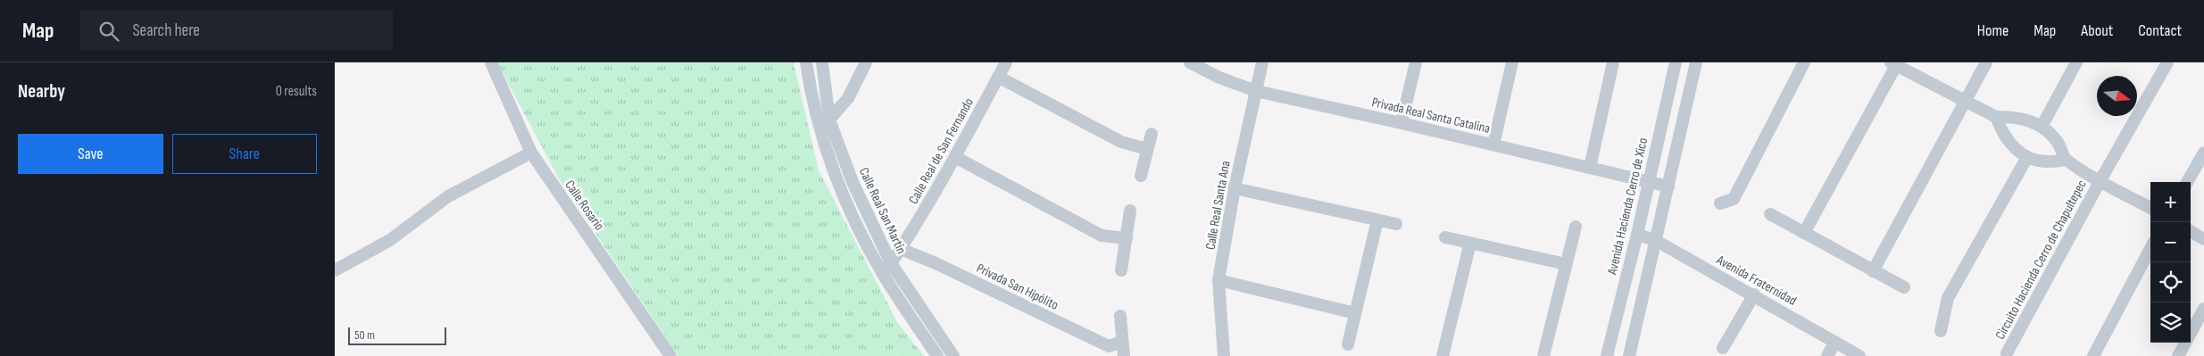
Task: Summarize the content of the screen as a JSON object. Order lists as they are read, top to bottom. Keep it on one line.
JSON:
{"streets":{"street":["Privada Real Santa Catalina","Calle Real de San Fernando","Calle Rosario","Calle Real Santa Ana","Avenida Hacienda Cerro de Xico","Calle Real San Martín","Circuito Hacienda Cerro de Chapultepec","Avenida Fraternidad","Privada San Hipólito"]},"crossings":[["Privada Real Santa Catalina","Calle Real Santa Ana"],["Privada Real Santa Catalina","Avenida Hacienda Cerro de Xico"],["Calle Real de San Fernando","Calle Real San Martín"],["Calle Real de San Fernando","Privada San Hipólito"],["Avenida Hacienda Cerro de Xico","Avenida Fraternidad"]],"scale_bar":"50 m","north":"right","page":{"header":"Map","search":"Search here","nav":["Home","Map","About","Contact"],"heading":["Nearby","0 results"],"buttons":["Save","Share"],"map_buttons":["+","−"],"scale":"50 m"}}
